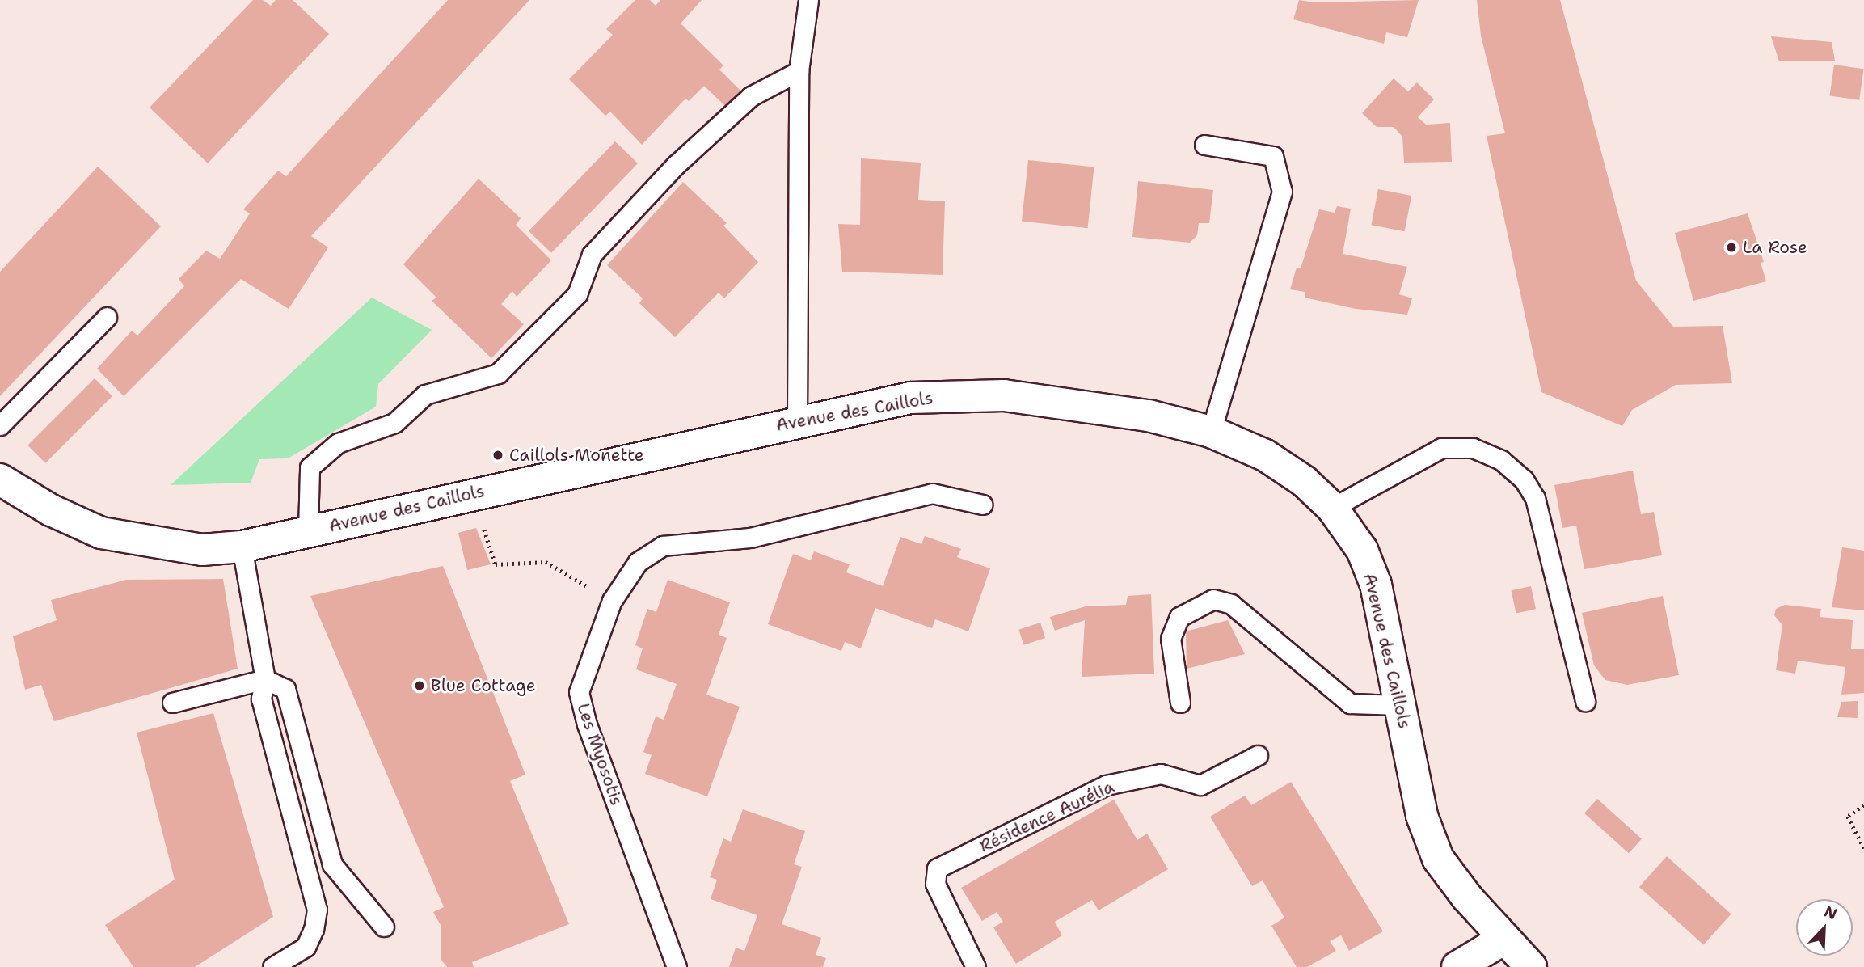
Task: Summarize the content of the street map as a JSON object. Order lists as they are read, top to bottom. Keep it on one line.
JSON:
{"streets":{"street":["Avenue des Caillols"],"lane":["Les Myosotis","Résidence Aurélia"]},"places":["La Rose","Caillols Monette","Blue Cottage"],"north":"top right"}
